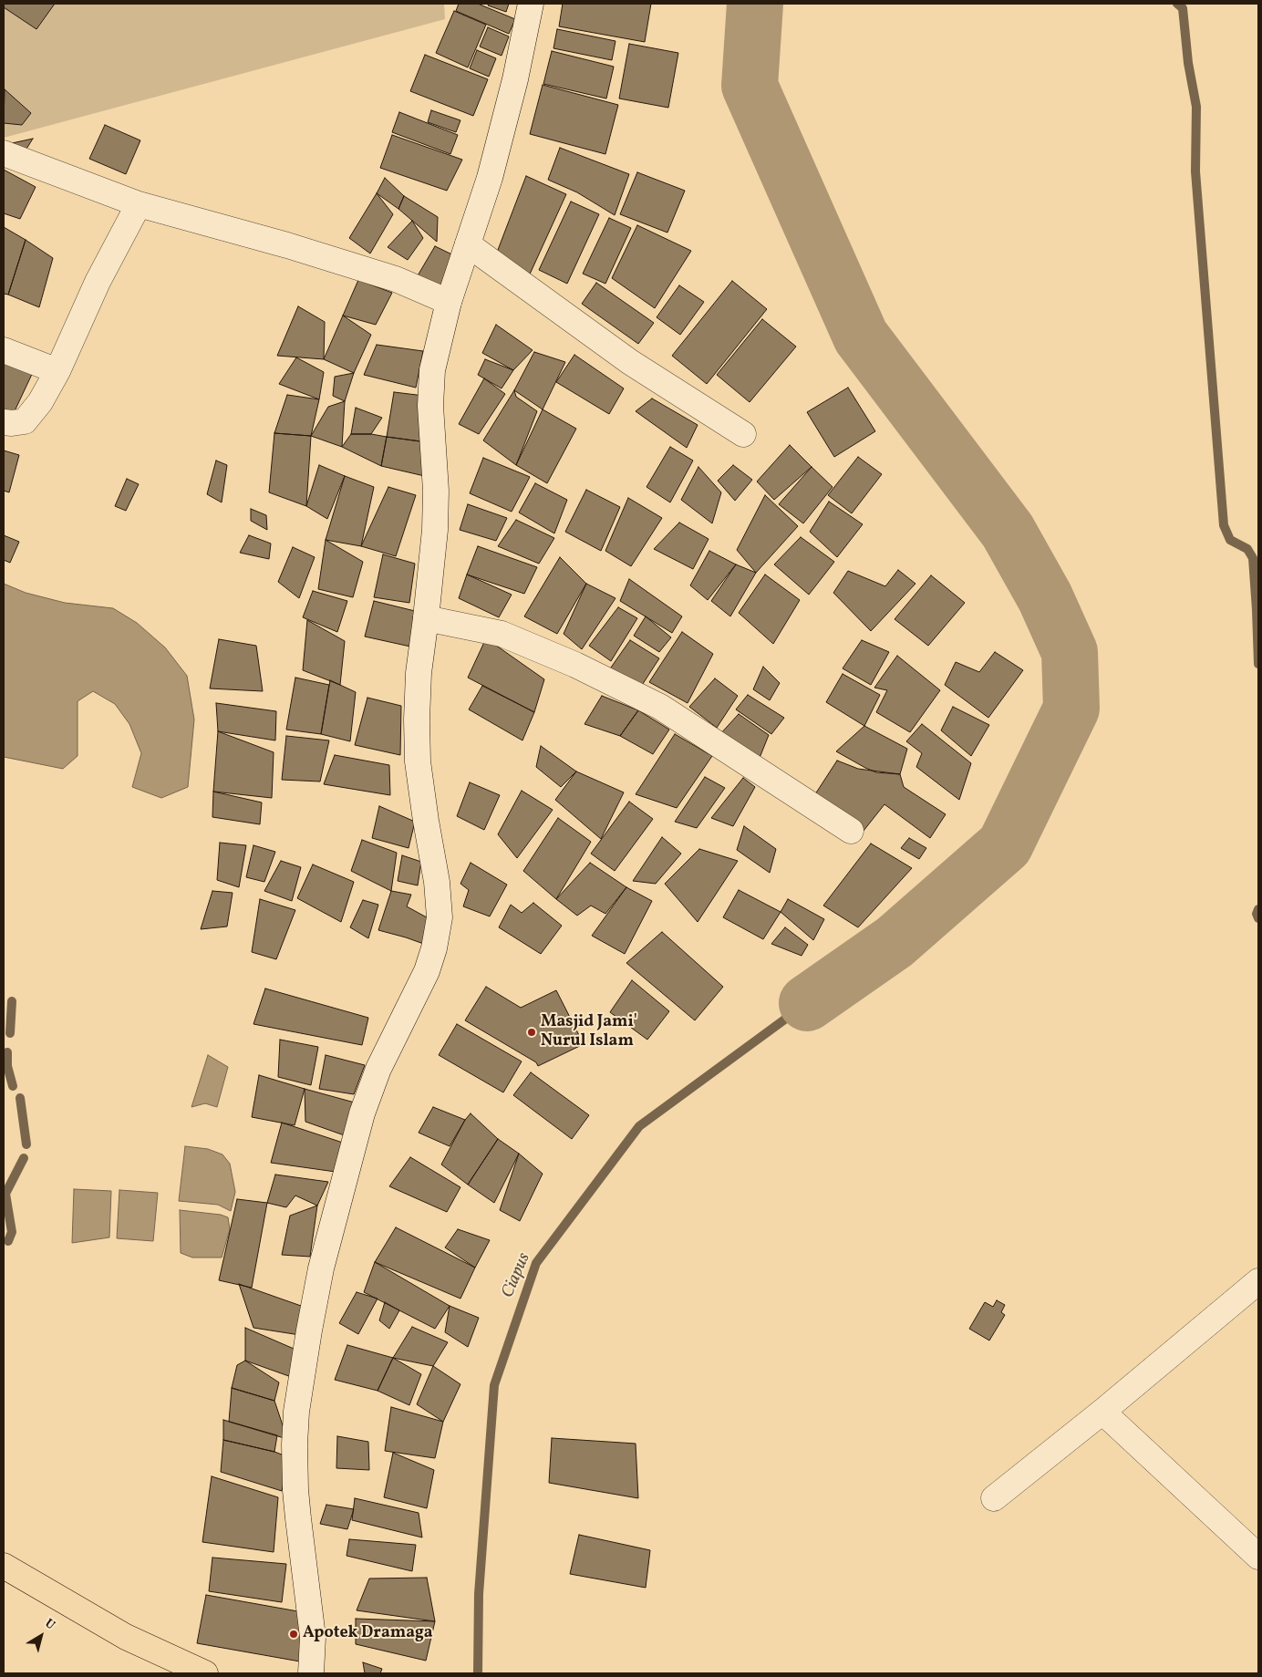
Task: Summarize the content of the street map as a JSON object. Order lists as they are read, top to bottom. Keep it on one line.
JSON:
{"water":["Ciapus"],"places":["Masjid Jami' Nurul Islam","Apotek Dramaga"],"north":"top right"}
